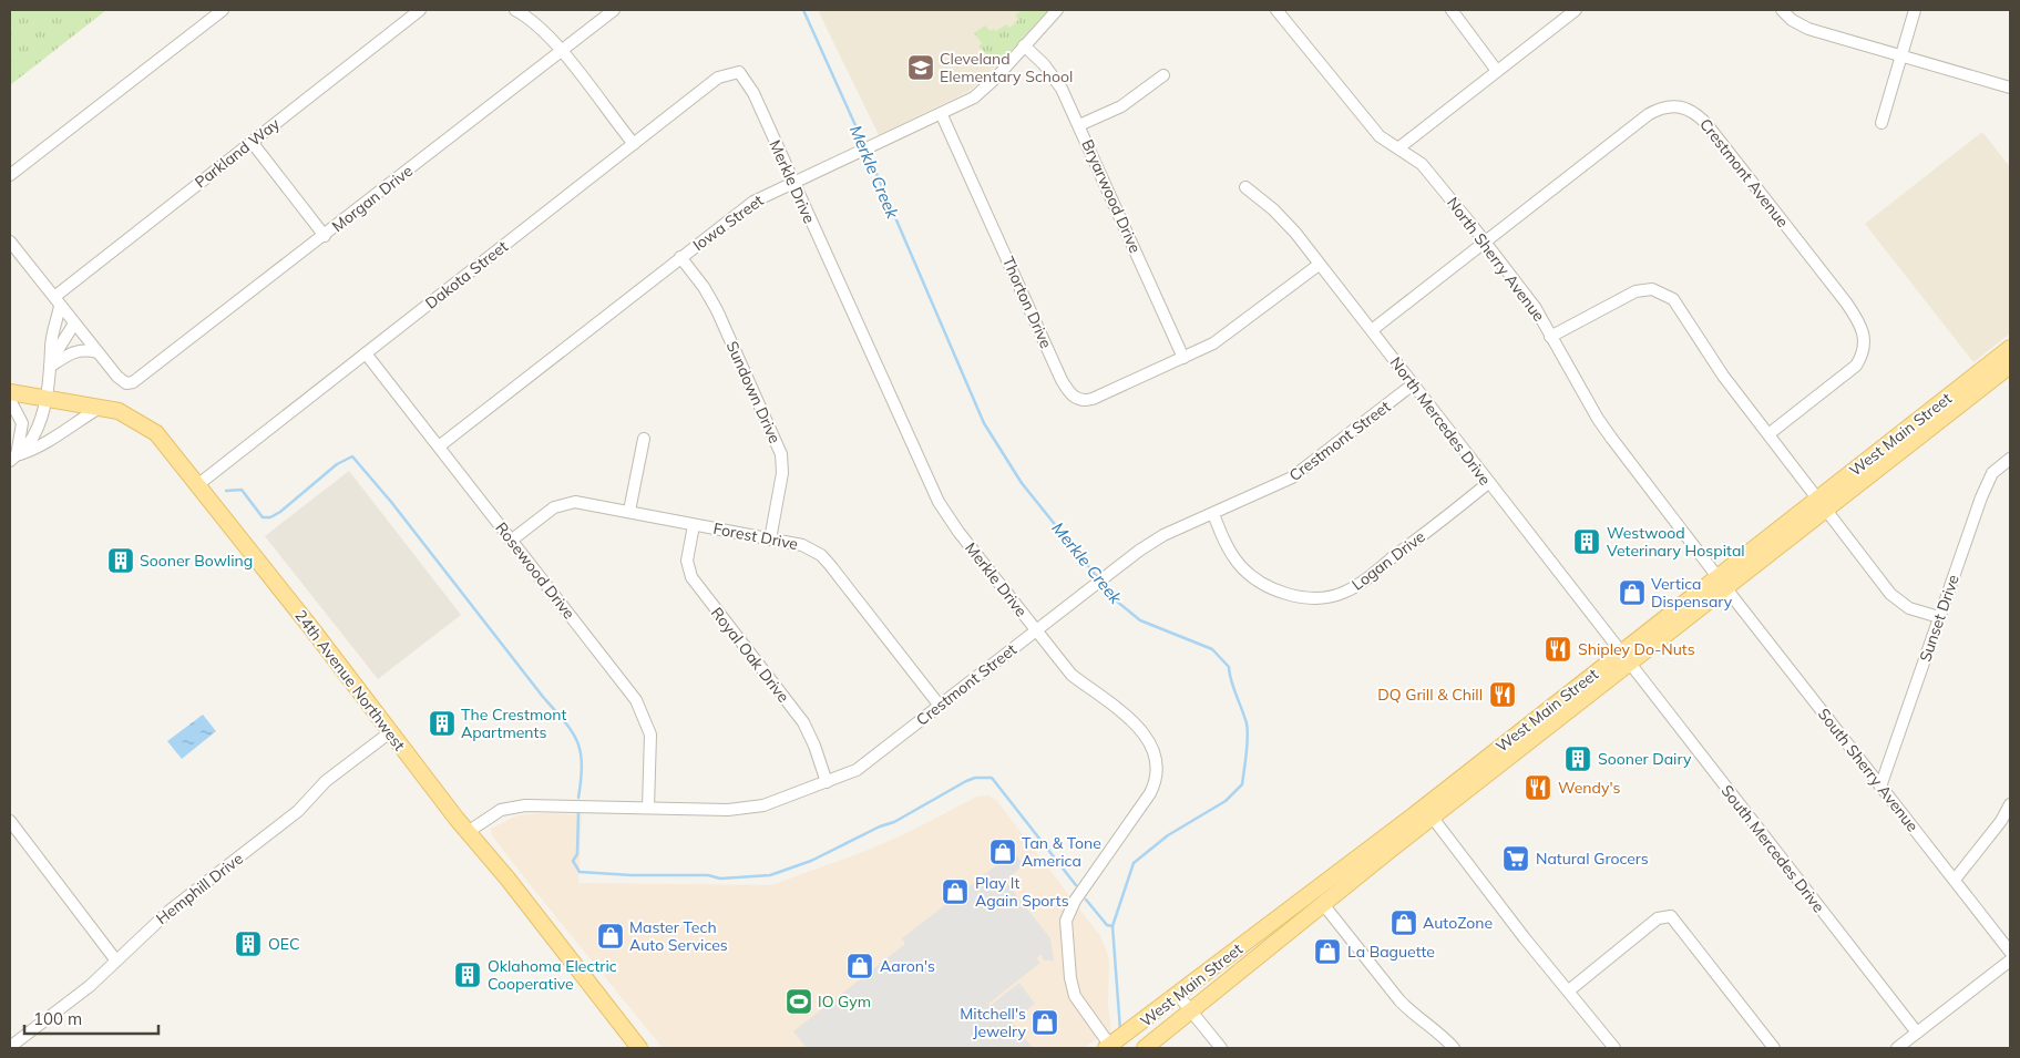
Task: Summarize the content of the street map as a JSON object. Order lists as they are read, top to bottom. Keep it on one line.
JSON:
{"streets":{"main road":["West Main Street","24th Avenue Northwest"],"street":["Parkland Way","Crestmont Avenue","Merkle Drive","Bryarwood Drive","Morgan Drive","Iowa Street","North Sherry Avenue","Dakota Street","Thorton Drive","Sundown Drive","North Mercedes Drive","Crestmont Street","Forest Drive","Logan Drive","Rosewood Drive","Sunset Drive","Royal Oak Drive","South Sherry Avenue","South Mercedes Drive","Hemphill Drive"]},"crossings":[["Crestmont Avenue","North Sherry Avenue"],["Crestmont Avenue","North Mercedes Drive"],["Merkle Drive","Iowa Street"],["Merkle Drive","Dakota Street"],["Merkle Drive","West Main Street"],["Merkle Drive","Crestmont Street"],["Bryarwood Drive","Iowa Street"],["Bryarwood Drive","Thorton Drive"],["Iowa Street","Thorton Drive"],["Iowa Street","Sundown Drive"],["Iowa Street","Rosewood Drive"],["North Sherry Avenue","West Main Street"],["North Sherry Avenue","South Sherry Avenue"],["Dakota Street","Rosewood Drive"],["Dakota Street","24th Avenue Northwest"],["Sundown Drive","Forest Drive"],["North Mercedes Drive","West Main Street"],["North Mercedes Drive","Crestmont Street"],["North Mercedes Drive","Logan Drive"],["North Mercedes Drive","South Mercedes Drive"],["West Main Street","South Sherry Avenue"],["West Main Street","South Mercedes Drive"],["Crestmont Street","Forest Drive"],["Crestmont Street","Logan Drive"],["Crestmont Street","Rosewood Drive"],["Crestmont Street","Royal Oak Drive"],["Crestmont Street","24th Avenue Northwest"],["Forest Drive","Rosewood Drive"],["Forest Drive","Royal Oak Drive"],["Sunset Drive","South Sherry Avenue"],["24th Avenue Northwest","Hemphill Drive"]],"water":["Merkle Creek"],"places":{"school or university":["Cleveland Elementary School"],"building":["Westwood Veterinary Hospital","Sooner Bowling","The Crestmont Apartments","Sooner Dairy","OEC","Oklahoma Electric Cooperative"],"shop":["Vertica Dispensary","Tan & Tone America","Play It Again Sports","AutoZone","Master Tech Auto Services","La Baguette","Aaron's","Mitchell's Jewelry"],"restaurant":["Shipley Do-Nuts","DQ Grill & Chill","Wendy's"],"supermarket":["Natural Grocers"],"sports":["IO Gym"]},"scale_bar":"100 m"}
